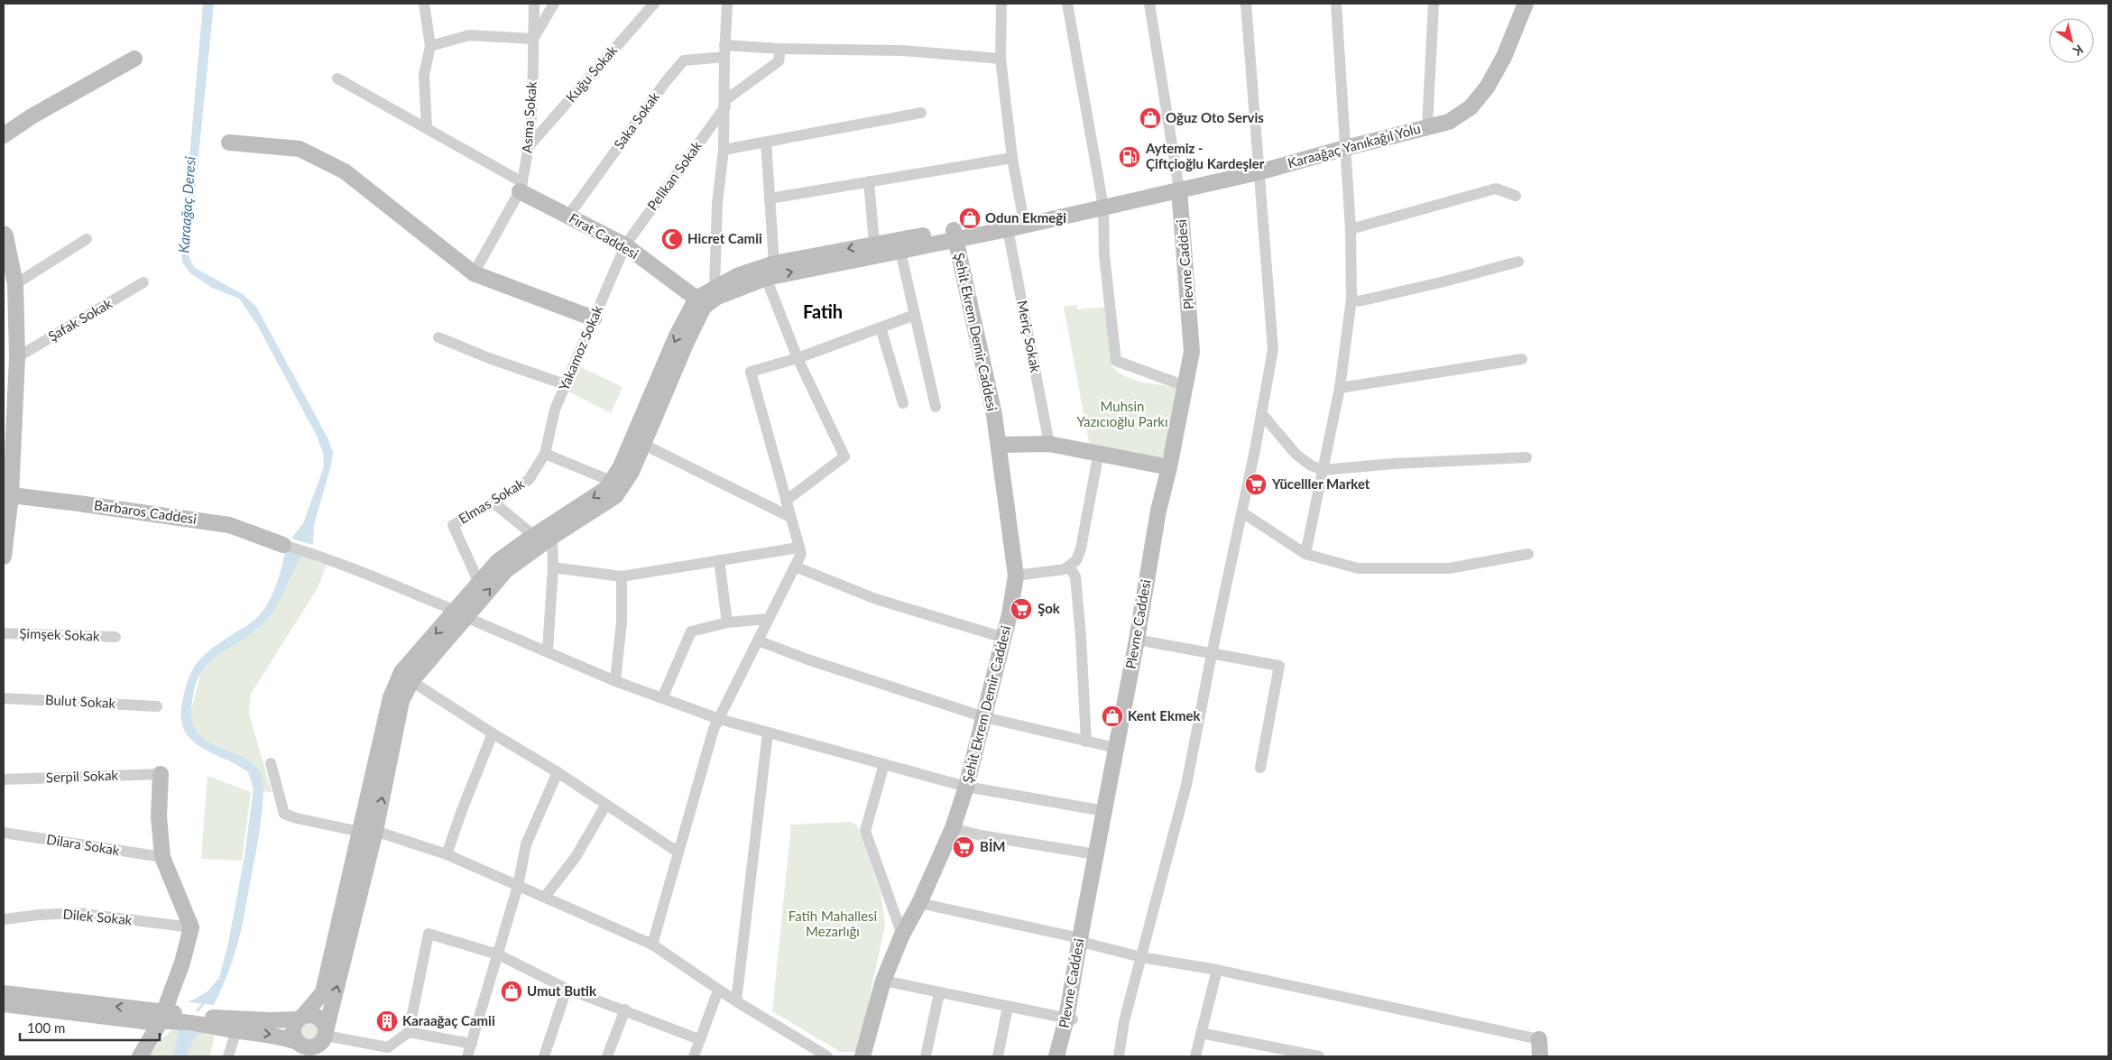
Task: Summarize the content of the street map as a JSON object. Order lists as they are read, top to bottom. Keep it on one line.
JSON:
{"streets":{"street":["Kuğu Sokak","Asma Sokak","Saka Sokak","Karaağaç Yanıkağıl Yolu","Pelikan Sokak","Fırat Caddesi","Plevne Caddesi","Şafak Sokak","Şehit Ekrem Demir Caddesi","Meriç Sokak","Yakamoz Sokak","Elmas Sokak","Barbaros Caddesi","Şimşek Sokak","Bulut Sokak","Serpil Sokak","Dilara Sokak","Dilek Sokak"]},"crossings":[["Kuğu Sokak","Asma Sokak"],["Asma Sokak","Fırat Caddesi"],["Saka Sokak","Pelikan Sokak"],["Saka Sokak","Fırat Caddesi"],["Karaağaç Yanıkağıl Yolu","Plevne Caddesi"],["Pelikan Sokak","Fırat Caddesi"],["Pelikan Sokak","Yakamoz Sokak"],["Fırat Caddesi","Yakamoz Sokak"],["Yakamoz Sokak","Elmas Sokak"]],"districts":["Fatih"],"water":["Karaağaç Deresi"],"parks":["Muhsin Yazıcıoğlu Parkı","Fatih Mahallesi Mezarlığı"],"places":{"shop":["Oğuz Oto Servis","Odun Ekmeği","Kent Ekmek","Umut Butik"],"fuel station":["Aytemiz - Çiftçioğlu Kardeşler"],"mosque":["Hicret Camii"],"supermarket":["Yücelller Market","Şok","BİM"],"building":["Karaağaç Camii"]},"scale_bar":"100 m","north":"bottom right"}
